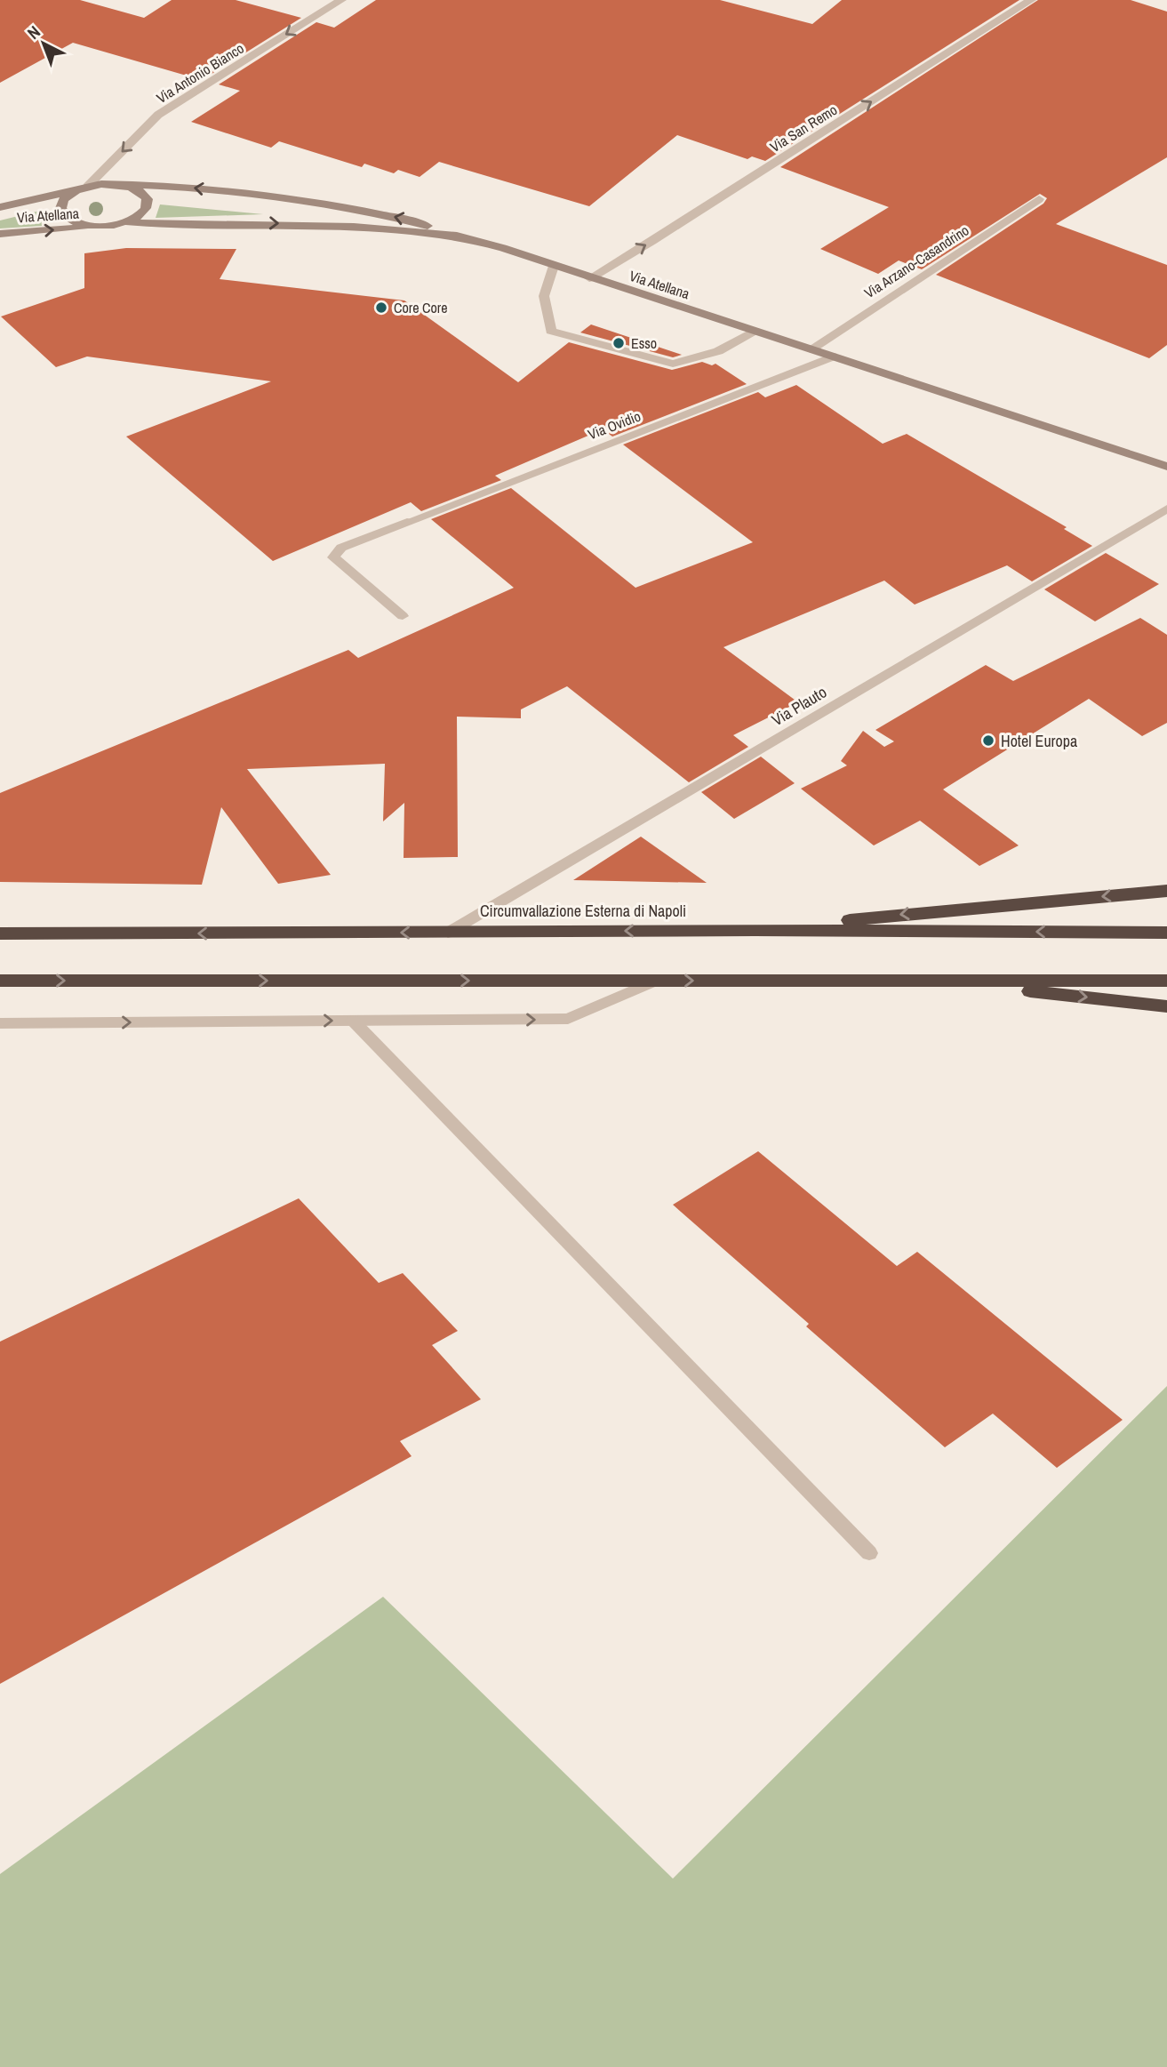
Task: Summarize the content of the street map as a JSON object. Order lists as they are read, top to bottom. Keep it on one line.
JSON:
{"streets":{"highway":["Circumvallazione Esterna di Napoli"],"main road":["Via Atellana"],"street":["Via Antonio Bianco","Via San Remo","Via Arzano-Casandrino","Via Ovidio","Via Plauto"]},"crossings":[["Via San Remo","Via Atellana"],["Via Atellana","Via Arzano-Casandrino"],["Via Atellana","Via Ovidio"],["Via Plauto","Circumvallazione Esterna di Napoli"]],"one_way":["Via Antonio Bianco","Via San Remo"],"places":["Core Core","Esso","Hotel Europa"],"north":"top left"}
